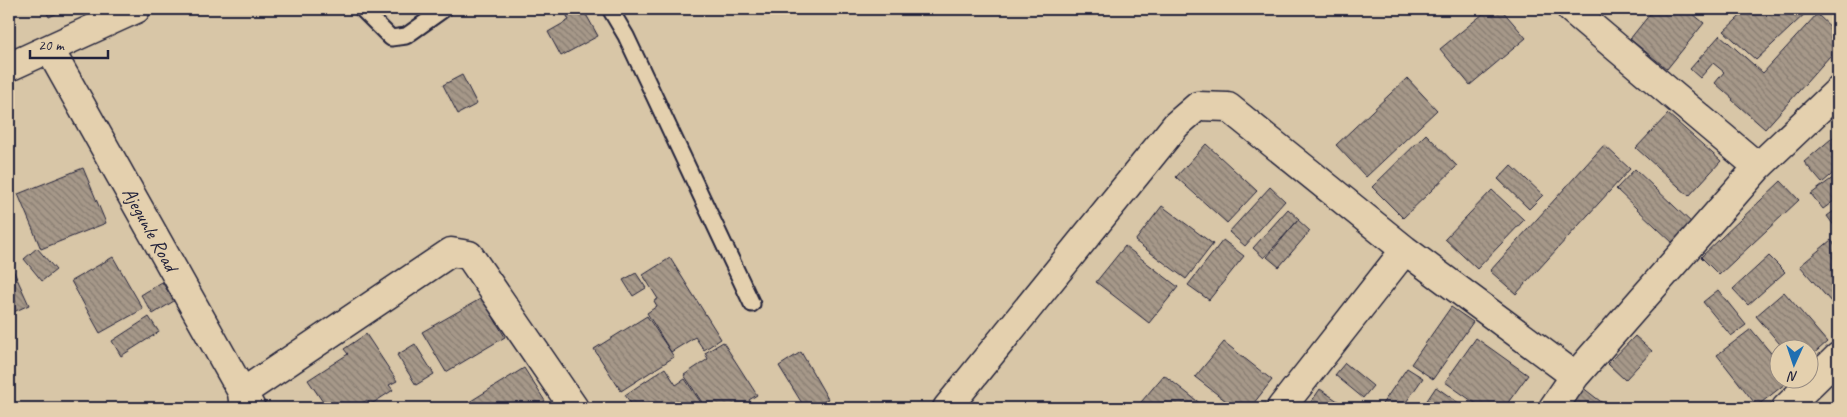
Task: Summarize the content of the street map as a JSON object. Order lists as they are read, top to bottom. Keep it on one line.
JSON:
{"streets":{"main road":["Ajegunle Road"]},"scale_bar":"20 m","north":"bottom"}
